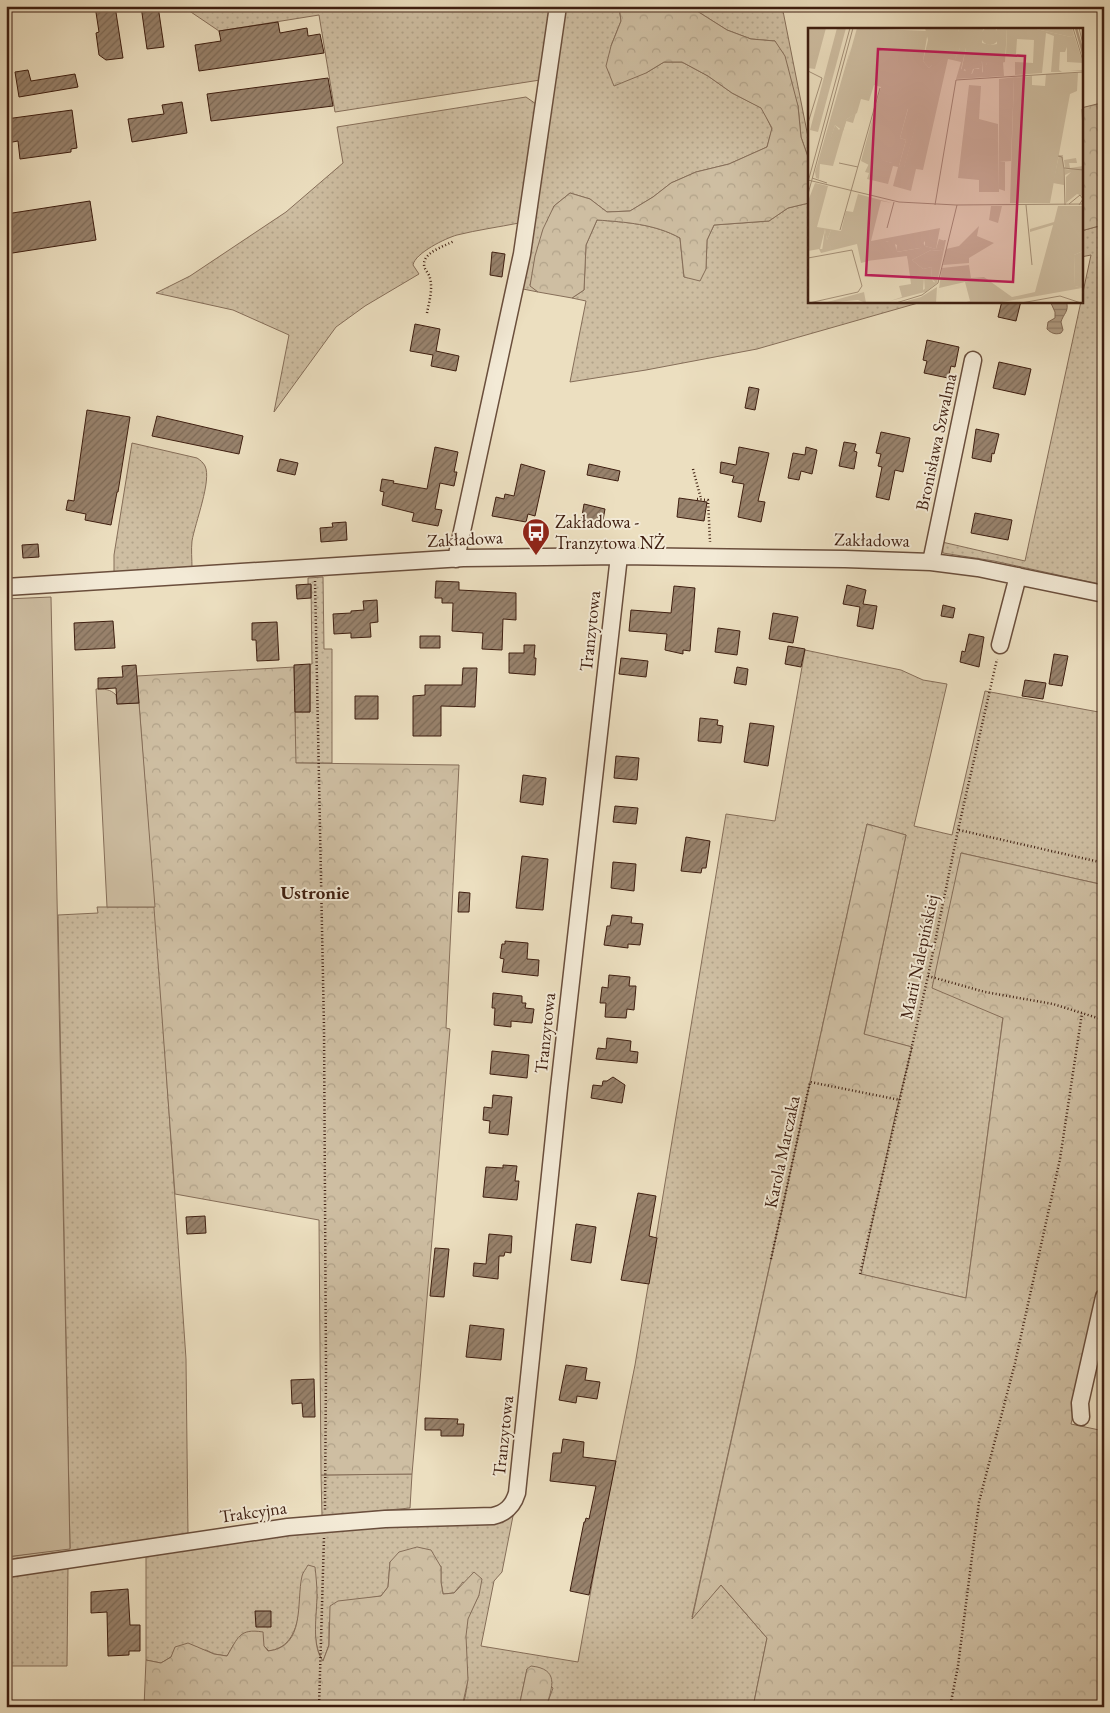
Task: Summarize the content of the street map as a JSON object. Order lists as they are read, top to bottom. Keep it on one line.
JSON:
{"streets":{"street":["Bronisława Szwalma","Zakładowa","Tranzytowa","Trakcyjna"],"path":["Marii Nalepińskiej","Karola Marczaka"]},"crossings":[["Bronisława Szwalma","Zakładowa"],["Zakładowa","Tranzytowa"],["Tranzytowa","Trakcyjna"],["Marii Nalepińskiej","Karola Marczaka"]],"districts":["Ustronie"],"places":{"bus stop":["Zakładowa - Tranzytowa NŻ"]}}
